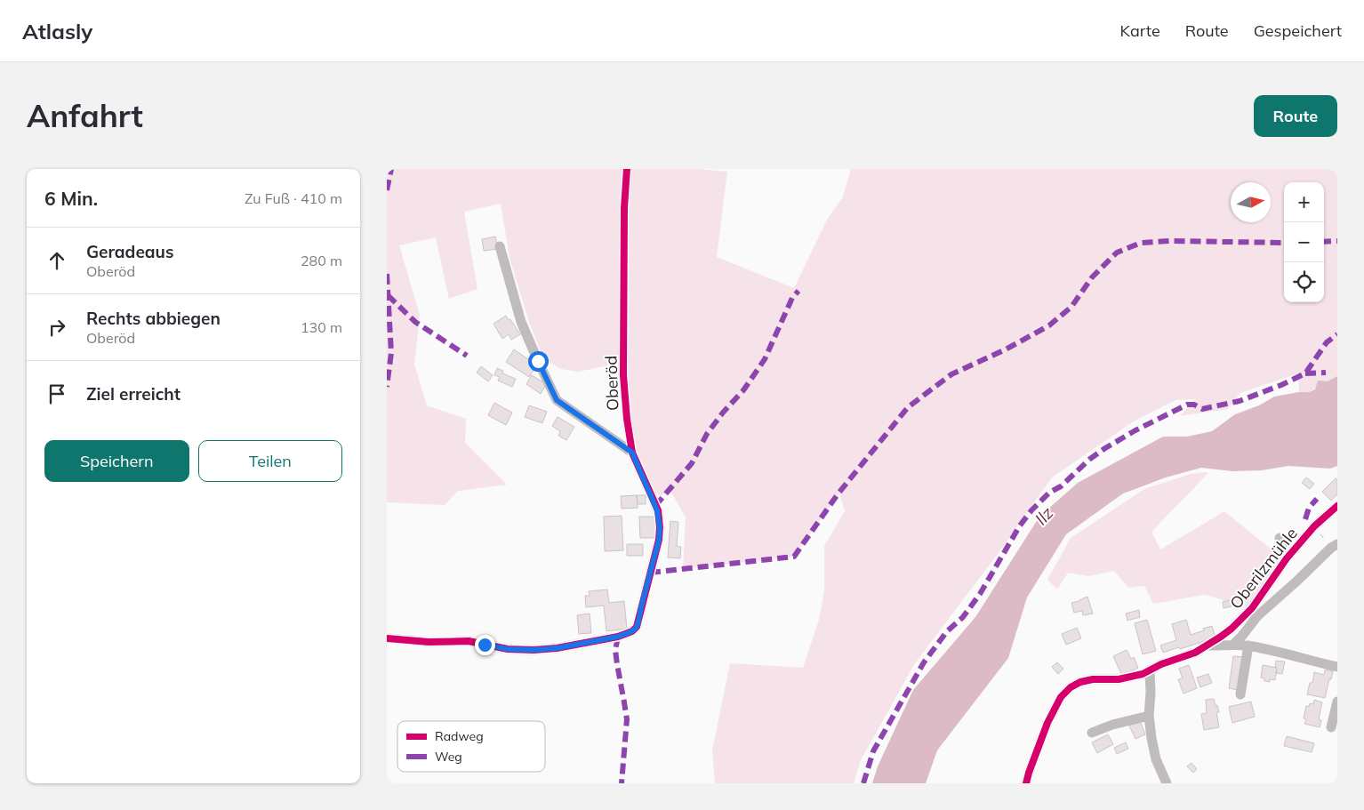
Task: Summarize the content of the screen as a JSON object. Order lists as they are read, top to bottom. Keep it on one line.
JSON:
{"streets":{"street":["Oberöd","Oberilzmühle"]},"water":["Ilz"],"legend":["Radweg","Weg"],"north":"right","page":{"header":"Atlasly","nav":["Karte","Route","Gespeichert"],"buttons":["Route",["Speichern","Teilen"]],"title":"Anfahrt","heading":["6 Min.","Zu Fuß · 410 m"],"map_buttons":["+","−"],"list":[["Geradeaus","Oberöd","280 m"],["Rechts abbiegen","Oberöd","130 m"],"Ziel erreicht"]}}
